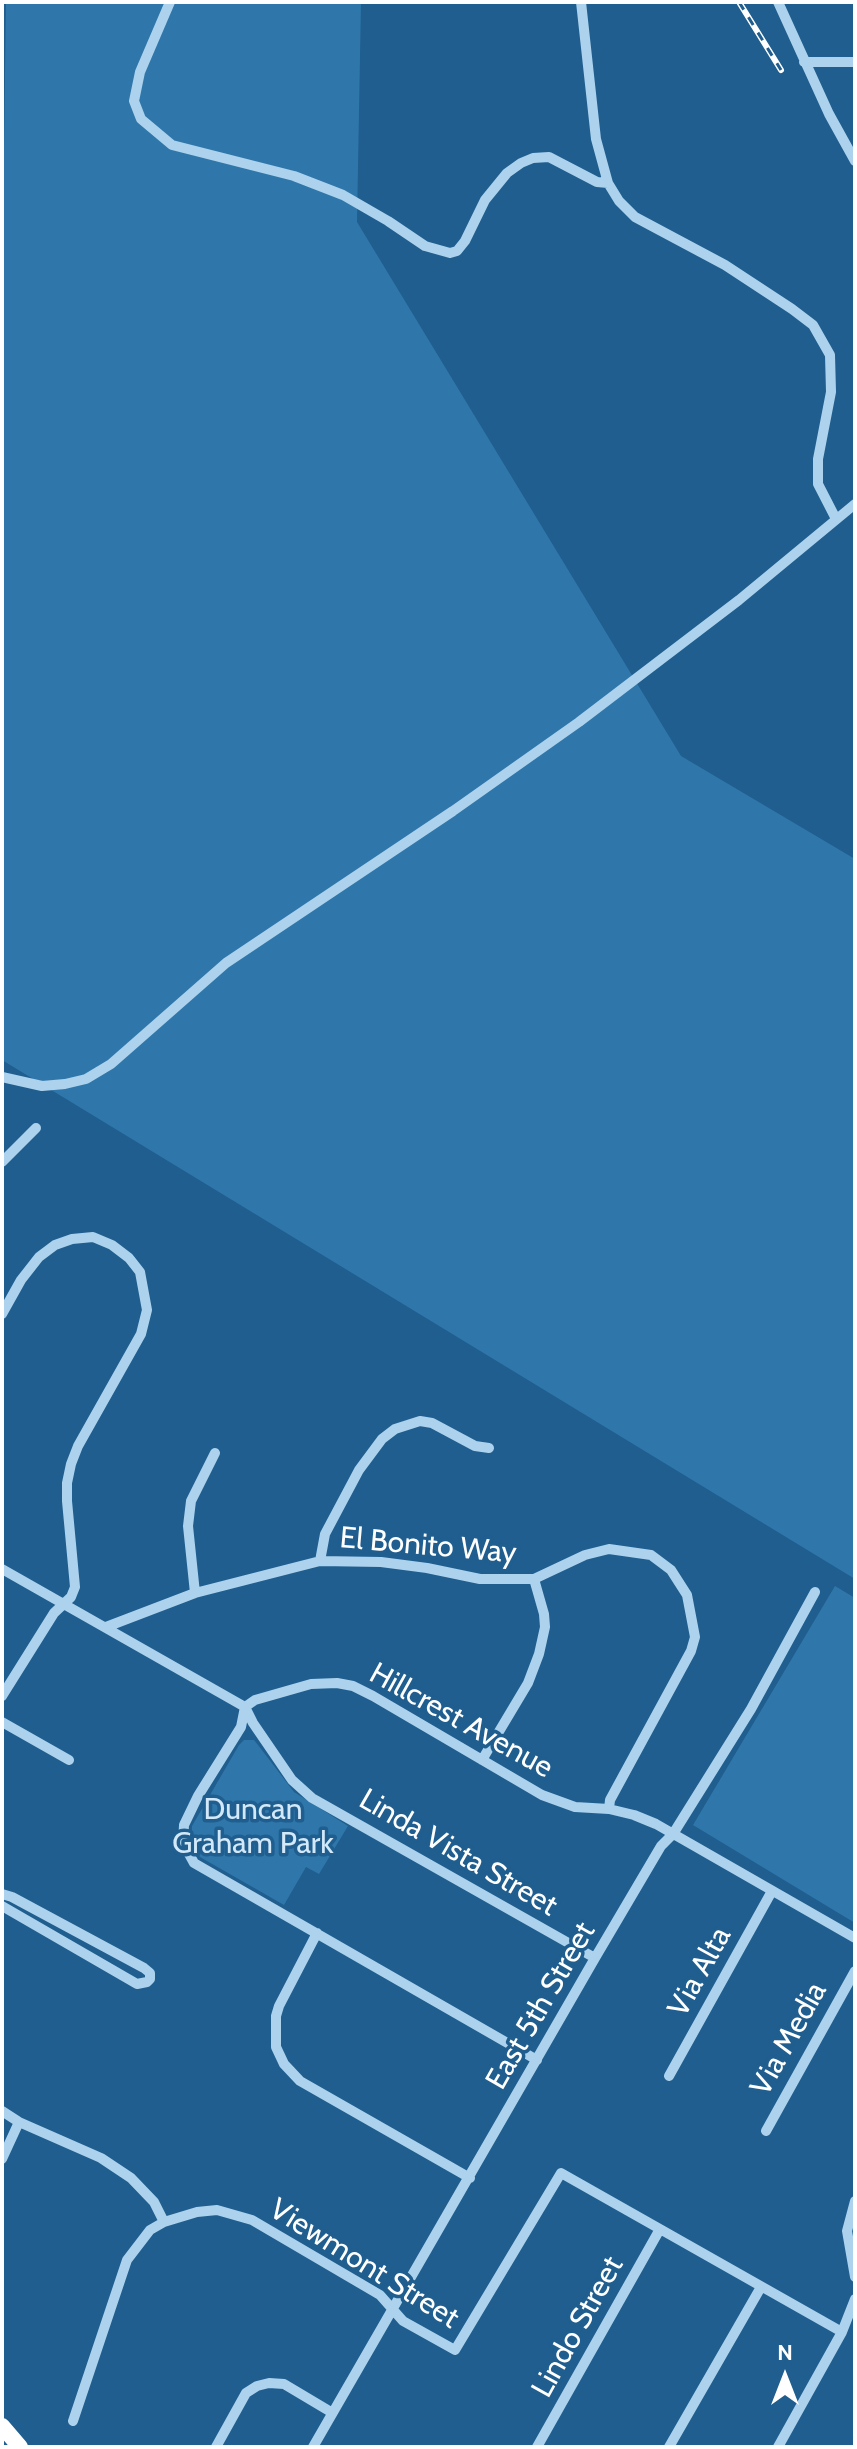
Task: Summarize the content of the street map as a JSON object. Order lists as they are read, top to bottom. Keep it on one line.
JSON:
{"streets":{"street":["El Bonito Way","Hillcrest Avenue","Linda Vista Street","Via Alta","East 5th Street","Via Media","Viewmont Street","Lindo Street"]},"crossings":[["El Bonito Way","Hillcrest Avenue"],["Hillcrest Avenue","Linda Vista Street"],["Hillcrest Avenue","Via Alta"],["Hillcrest Avenue","East 5th Street"],["Linda Vista Street","East 5th Street"],["East 5th Street","Viewmont Street"],["Viewmont Street","Lindo Street"]],"parks":["Duncan Graham Park"],"north":"top"}
